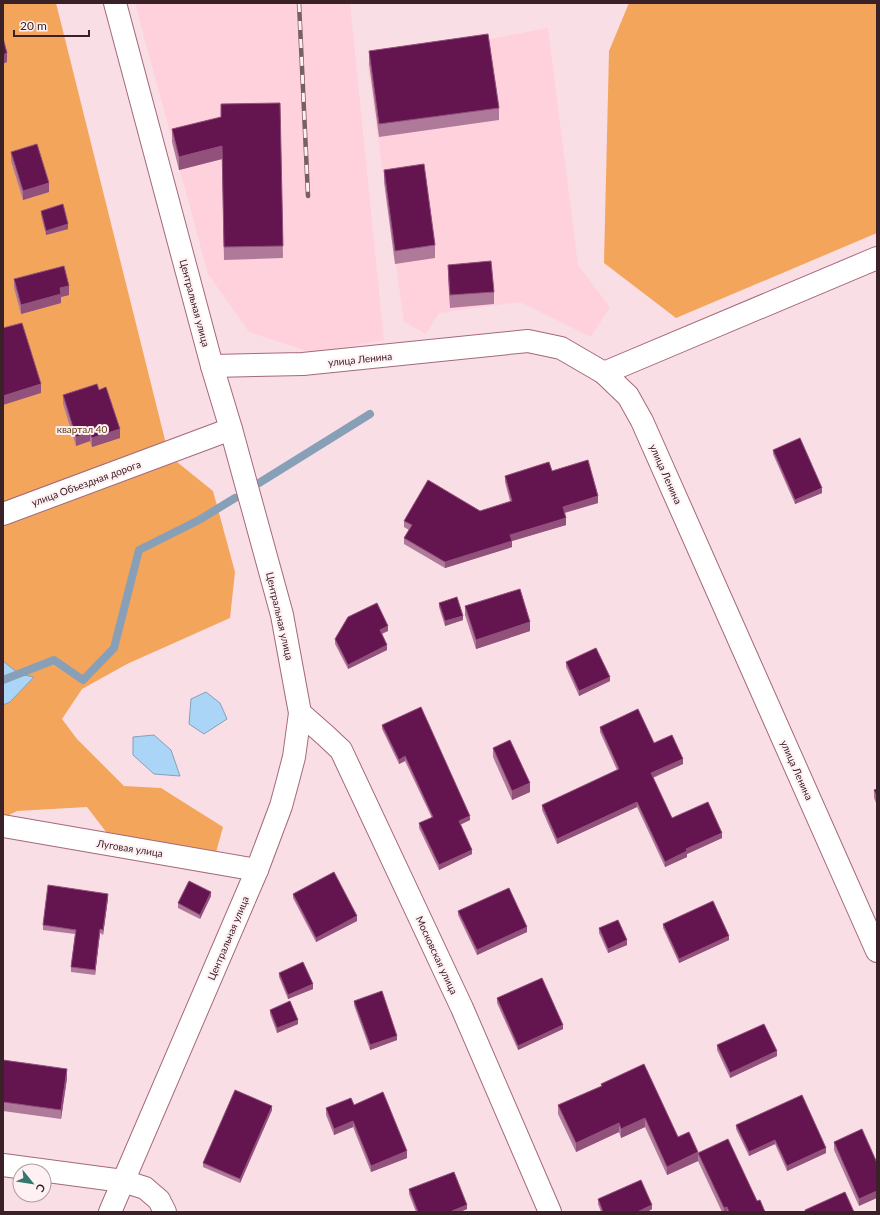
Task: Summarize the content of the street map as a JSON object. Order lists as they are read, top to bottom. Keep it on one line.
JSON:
{"streets":{"street":["Центральная улица","улица Ленина","улица Объездная дорога","Луговая улица","Московская улица"]},"crossings":[["Центральная улица","улица Ленина"],["Центральная улица","улица Объездная дорога"],["Центральная улица","Луговая улица"],["Центральная улица","Московская улица"]],"parks":["квартал 40"],"scale_bar":"20 m","north":"bottom right"}
